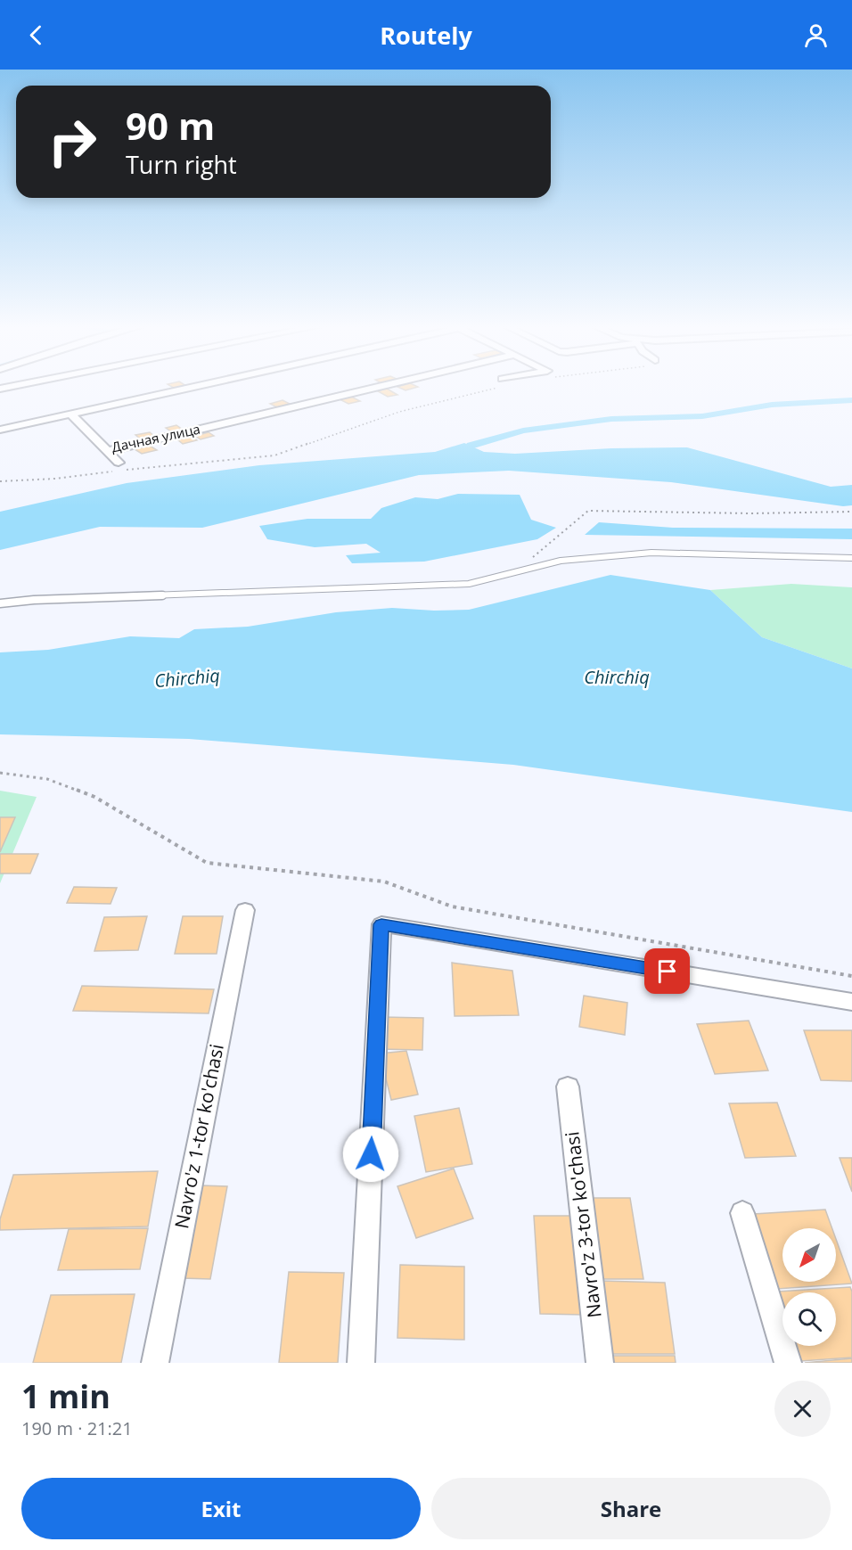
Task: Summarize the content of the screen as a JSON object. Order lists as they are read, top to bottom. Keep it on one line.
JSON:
{"streets":{"street":["Дачная улица","Navro'z 1-tor ko'chasi","Navro'z 3-tor ko'chasi"]},"water":["Chirchiq"],"north":"bottom left","page":{"header":"Routely","turn":["90 m","Turn right"],"heading":["1 min","190 m · 21:21"],"buttons":["Exit","Share"]}}
